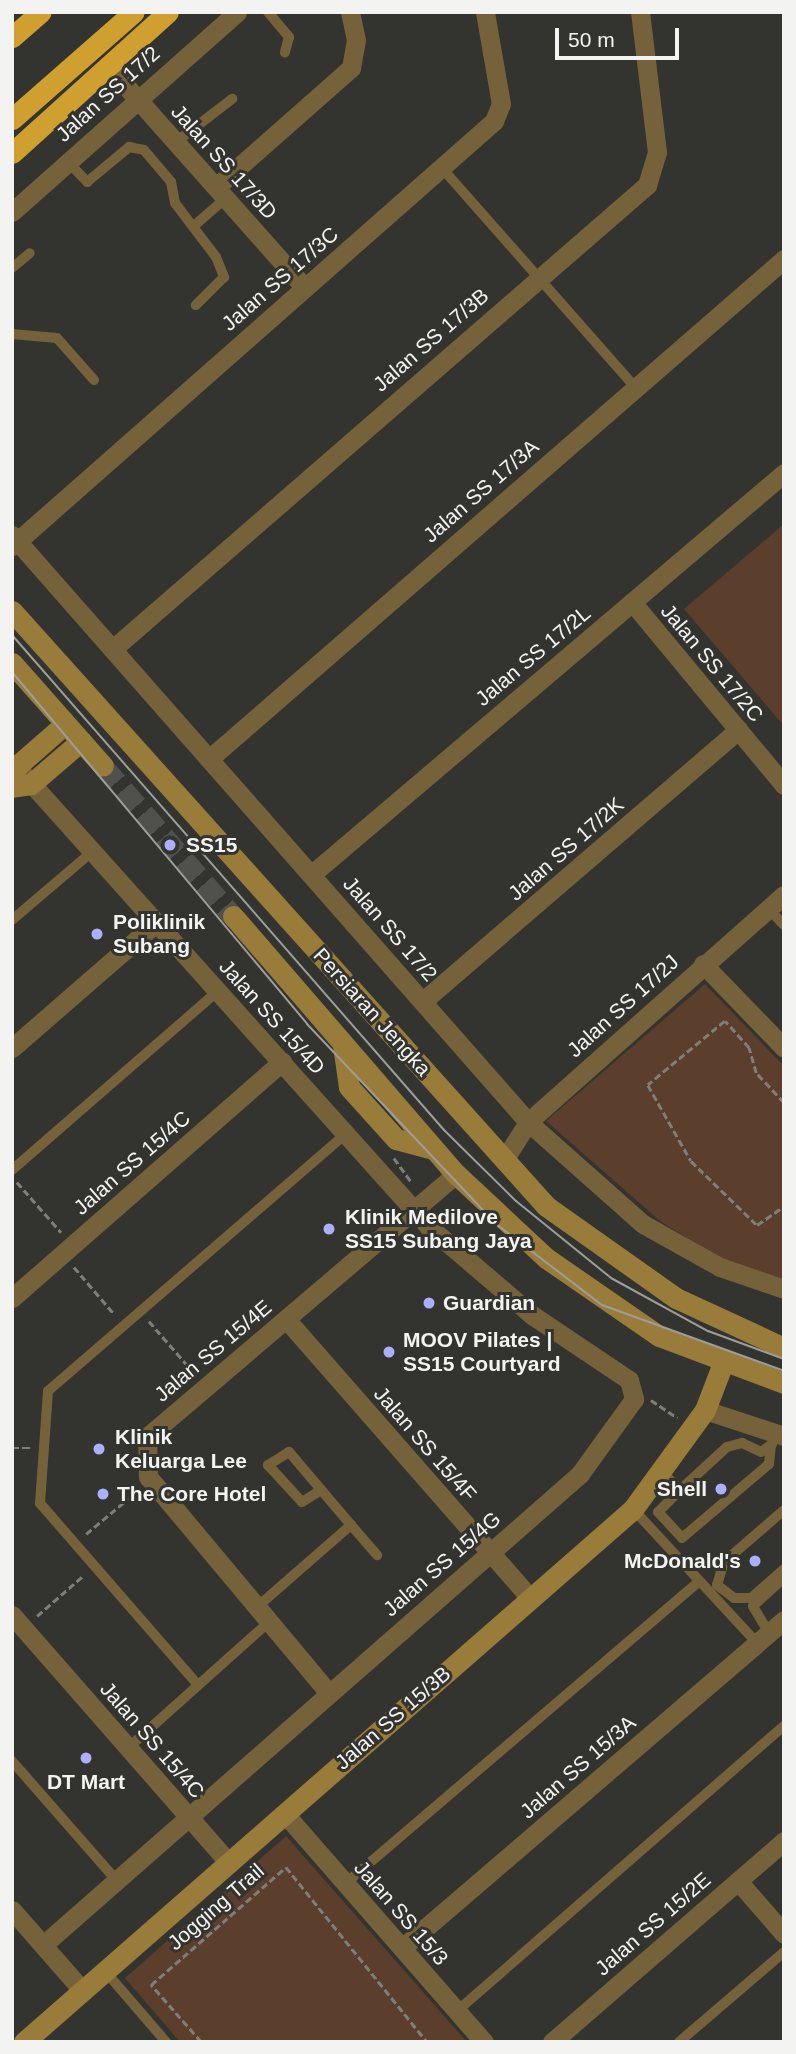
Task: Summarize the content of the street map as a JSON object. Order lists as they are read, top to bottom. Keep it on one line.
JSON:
{"streets":{"main road":["Persiaran Jengka","Jalan SS 15/3B"],"street":["Jalan SS 17/2","Jalan SS 17/3D","Jalan SS 17/3C","Jalan SS 17/3B","Jalan SS 17/3A","Jalan SS 17/2L","Jalan SS 17/2C","Jalan SS 17/2K","Jalan SS 17/2J","Jalan SS 15/4D","Jalan SS 15/4C","Jalan SS 15/4E","Jalan SS 15/4F","Jalan SS 15/4G","Jalan SS 15/3A","Jalan SS 15/3","Jalan SS 15/2E"],"path":["Jogging Trail"]},"crossings":[["Jalan SS 17/2","Jalan SS 17/3D"],["Jalan SS 17/2","Jalan SS 17/3C"],["Jalan SS 17/2","Jalan SS 17/3B"],["Jalan SS 17/2","Jalan SS 17/3A"],["Jalan SS 17/2","Jalan SS 17/2L"],["Jalan SS 17/2","Jalan SS 17/2K"],["Jalan SS 17/2","Jalan SS 17/2J"],["Jalan SS 17/3D","Jalan SS 17/3C"],["Jalan SS 17/2L","Jalan SS 17/2C"],["Jalan SS 17/2C","Jalan SS 17/2K"],["Jalan SS 17/2J","Persiaran Jengka"],["Persiaran Jengka","Jalan SS 15/4E"],["Jalan SS 15/4D","Jalan SS 15/4C"],["Jalan SS 15/4D","Jalan SS 15/4E"],["Jalan SS 15/4D","Jalan SS 15/4G"],["Jalan SS 15/4C","Jalan SS 15/4G"],["Jalan SS 15/4C","Jalan SS 15/3B"],["Jalan SS 15/4E","Jalan SS 15/4F"],["Jalan SS 15/4E","Jalan SS 15/4G"],["Jalan SS 15/4F","Jalan SS 15/4G"],["Jalan SS 15/4F","Jalan SS 15/3B"],["Jalan SS 15/3B","Jalan SS 15/3"],["Jalan SS 15/3A","Jalan SS 15/3"]],"places":["SS15","Poliklinik Subang","Klinik Medilove SS15 Subang Jaya","Guardian","MOOV Pilates | SS15 Courtyard","Klinik Keluarga Lee","Shell","The Core Hotel","McDonald's","DT Mart"],"scale_bar":"50 m"}
